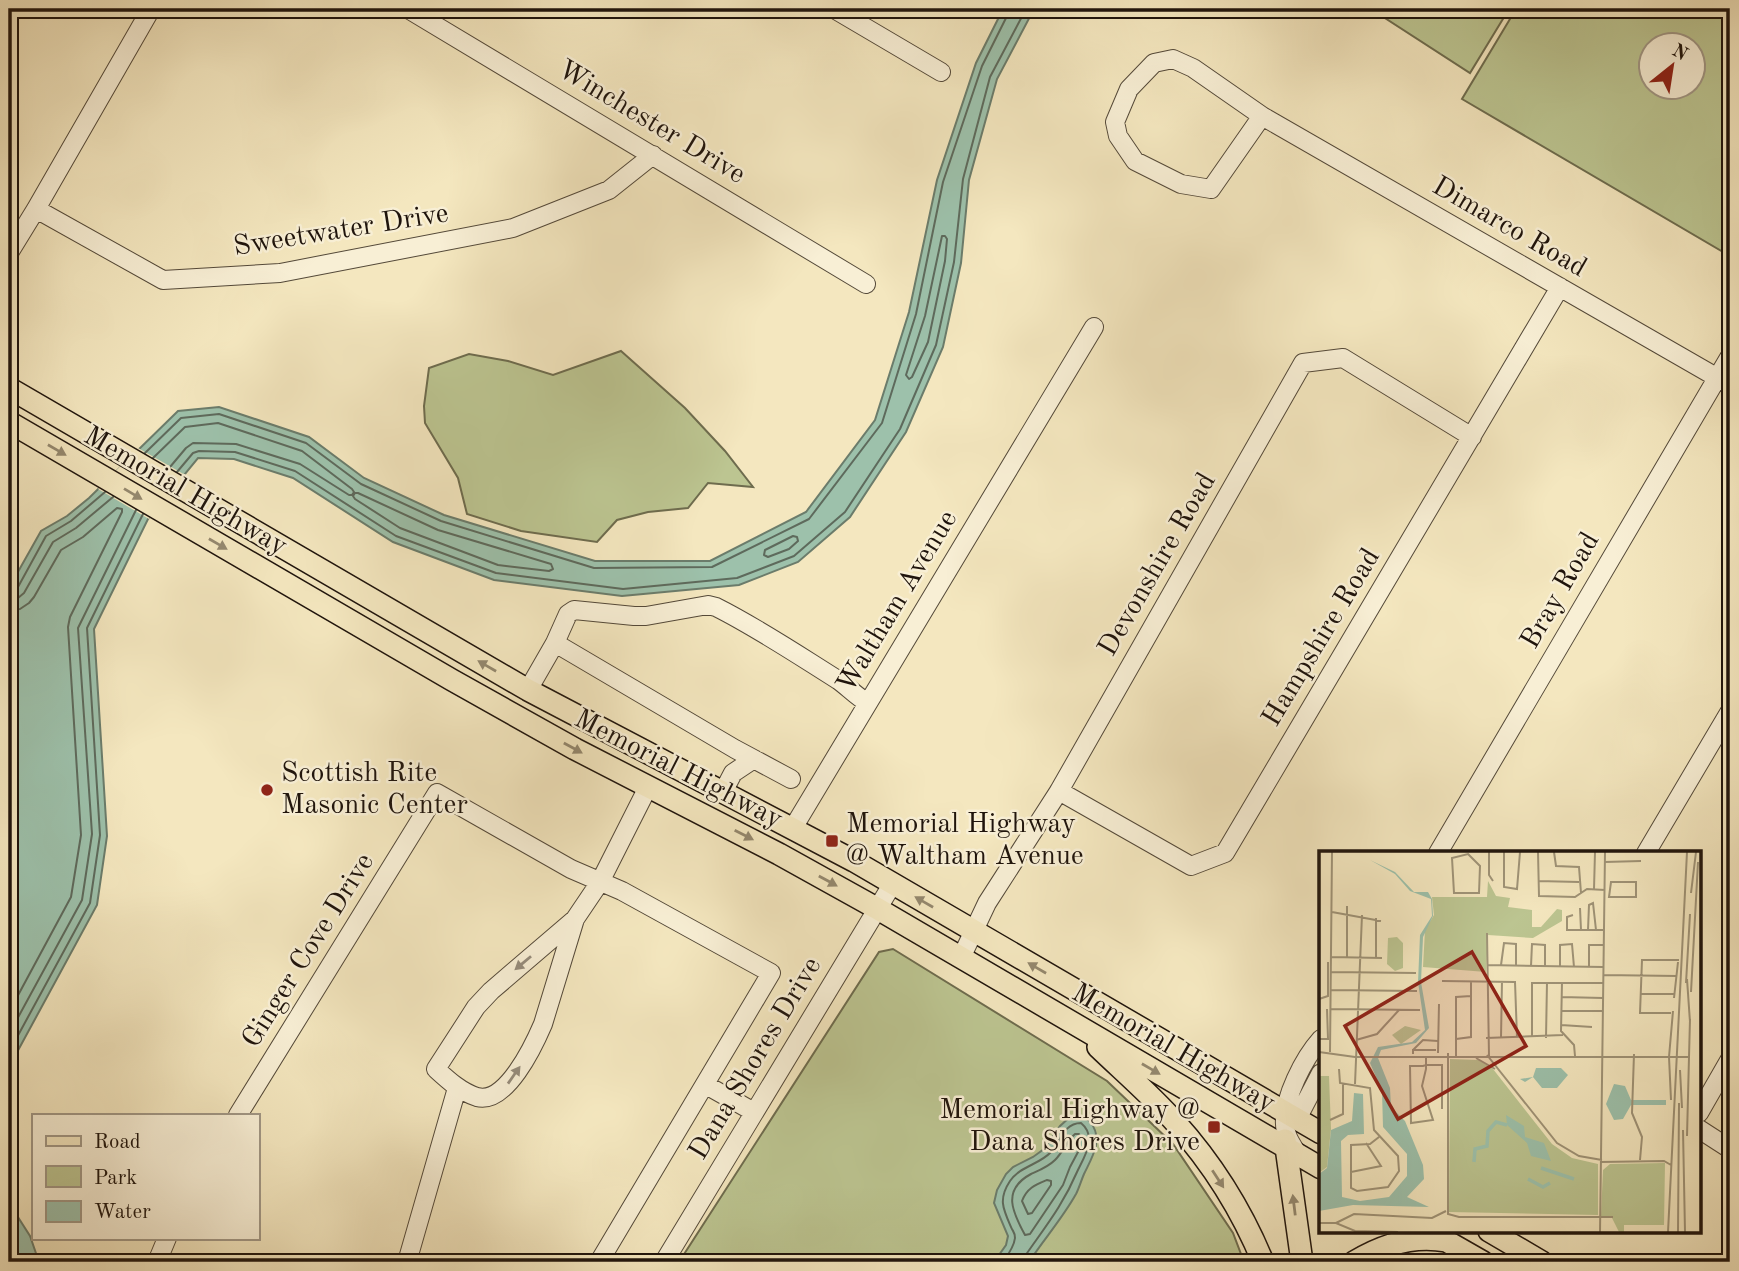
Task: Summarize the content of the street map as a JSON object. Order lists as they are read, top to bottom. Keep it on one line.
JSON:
{"streets":{"main road":["Memorial Highway"],"street":["Winchester Drive","Dimarco Road","Sweetwater Drive","Devonshire Road","Bray Road","Waltham Avenue","Hampshire Road","Ginger Cove Drive","Dana Shores Drive"]},"crossings":[["Winchester Drive","Sweetwater Drive"],["Dimarco Road","Bray Road"],["Dimarco Road","Hampshire Road"],["Memorial Highway","Devonshire Road"],["Memorial Highway","Waltham Avenue"],["Memorial Highway","Dana Shores Drive"],["Devonshire Road","Hampshire Road"]],"places":{"other":["Scottish Rite Masonic Center"],"transit":["Memorial Highway @ Waltham Avenue","Memorial Highway @ Dana Shores Drive"]},"legend":["Road","Park","Water"],"north":"top right"}
